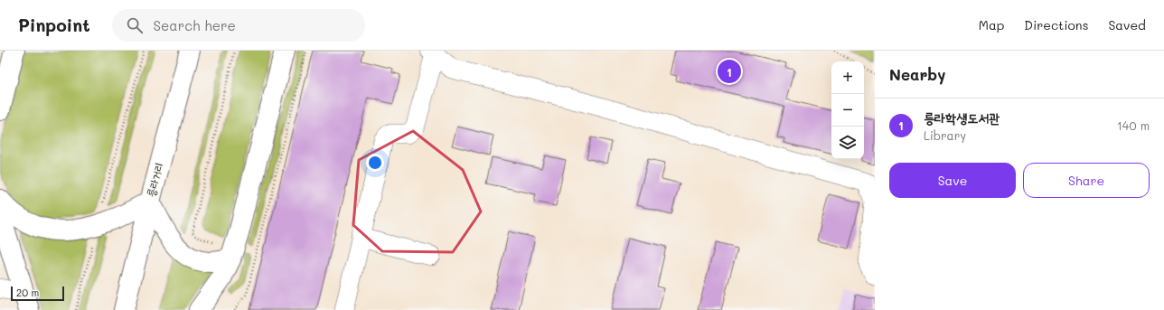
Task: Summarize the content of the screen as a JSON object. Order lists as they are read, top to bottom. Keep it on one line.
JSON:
{"streets":{"main road":["릉라거리"]},"scale_bar":"20 m","page":{"header":"Pinpoint","search":"Search here","nav":["Map","Directions","Saved"],"heading":"Nearby","pins":"1","map_buttons":["+","−"],"list":[{"mark":"1","name":"릉라학생도서관","note":"Library","value":"140 m"}],"buttons":["Save","Share"],"scale":"20 m"}}
